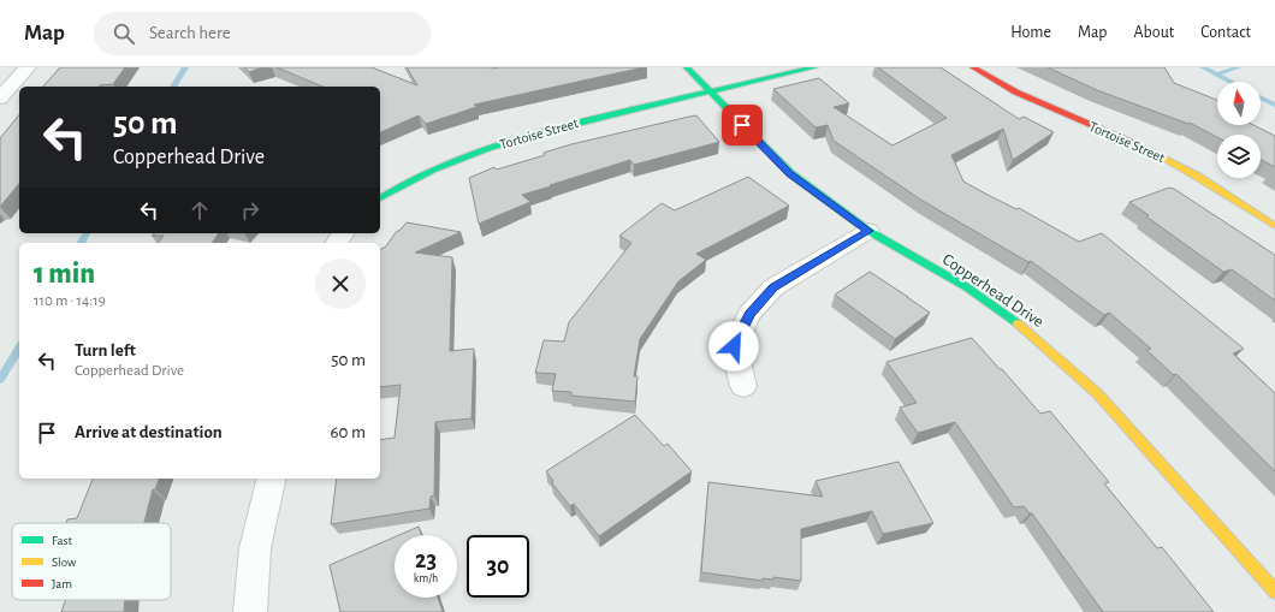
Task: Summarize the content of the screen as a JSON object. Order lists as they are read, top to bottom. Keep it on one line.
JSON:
{"streets":{"street":["Tortoise Street","Copperhead Drive"]},"crossings":[["Tortoise Street","Copperhead Drive"]],"legend":["Fast","Slow","Jam"],"north":"top","page":{"header":"Map","search":"Search here","nav":["Home","Map","About","Contact"],"turn":["50 m","Copperhead Drive"],"heading":["1 min","110 m · 14:19"],"list":[{"name":"Turn left","note":"Copperhead Drive","value":"50 m"},{"name":"Arrive at destination","value":"60 m"}],"speed":"23 km/h","limit":"30"}}
